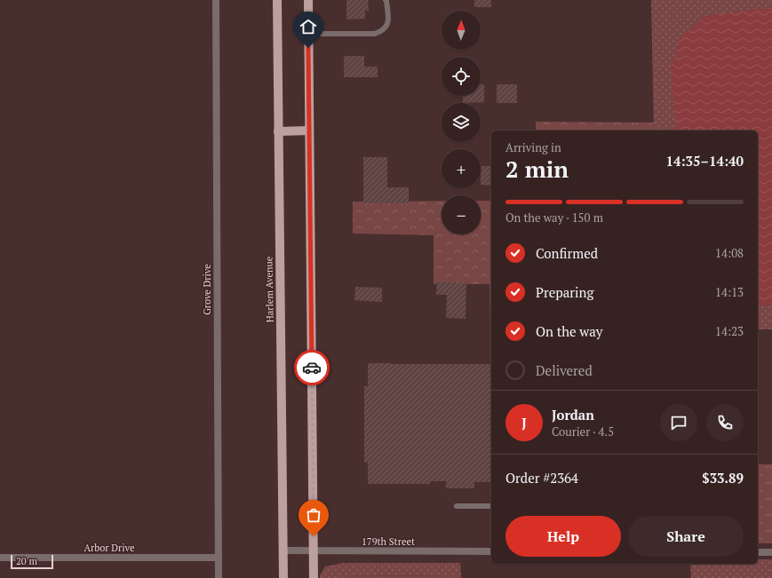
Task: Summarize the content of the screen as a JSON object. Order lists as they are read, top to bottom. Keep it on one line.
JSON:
{"streets":{"main road":["Harlem Avenue"],"street":["Grove Drive","179th Street","Arbor Drive"]},"crossings":[["Grove Drive","Arbor Drive"],["Harlem Avenue","179th Street"]],"scale_bar":"20 m","north":"top","page":{"map_buttons":["+","−"],"heading":["2 min","Arriving in","14:35–14:40"],"panel":["Jordan","Courier · 4.5","Order #2364","$33.89"],"bar":"On the way · 150 m","list":[["Confirmed","14:08"],["Preparing","14:13"],["On the way","14:23"],"Delivered"],"round":"J","buttons":["Help","Share"],"scale":"20 m"}}
